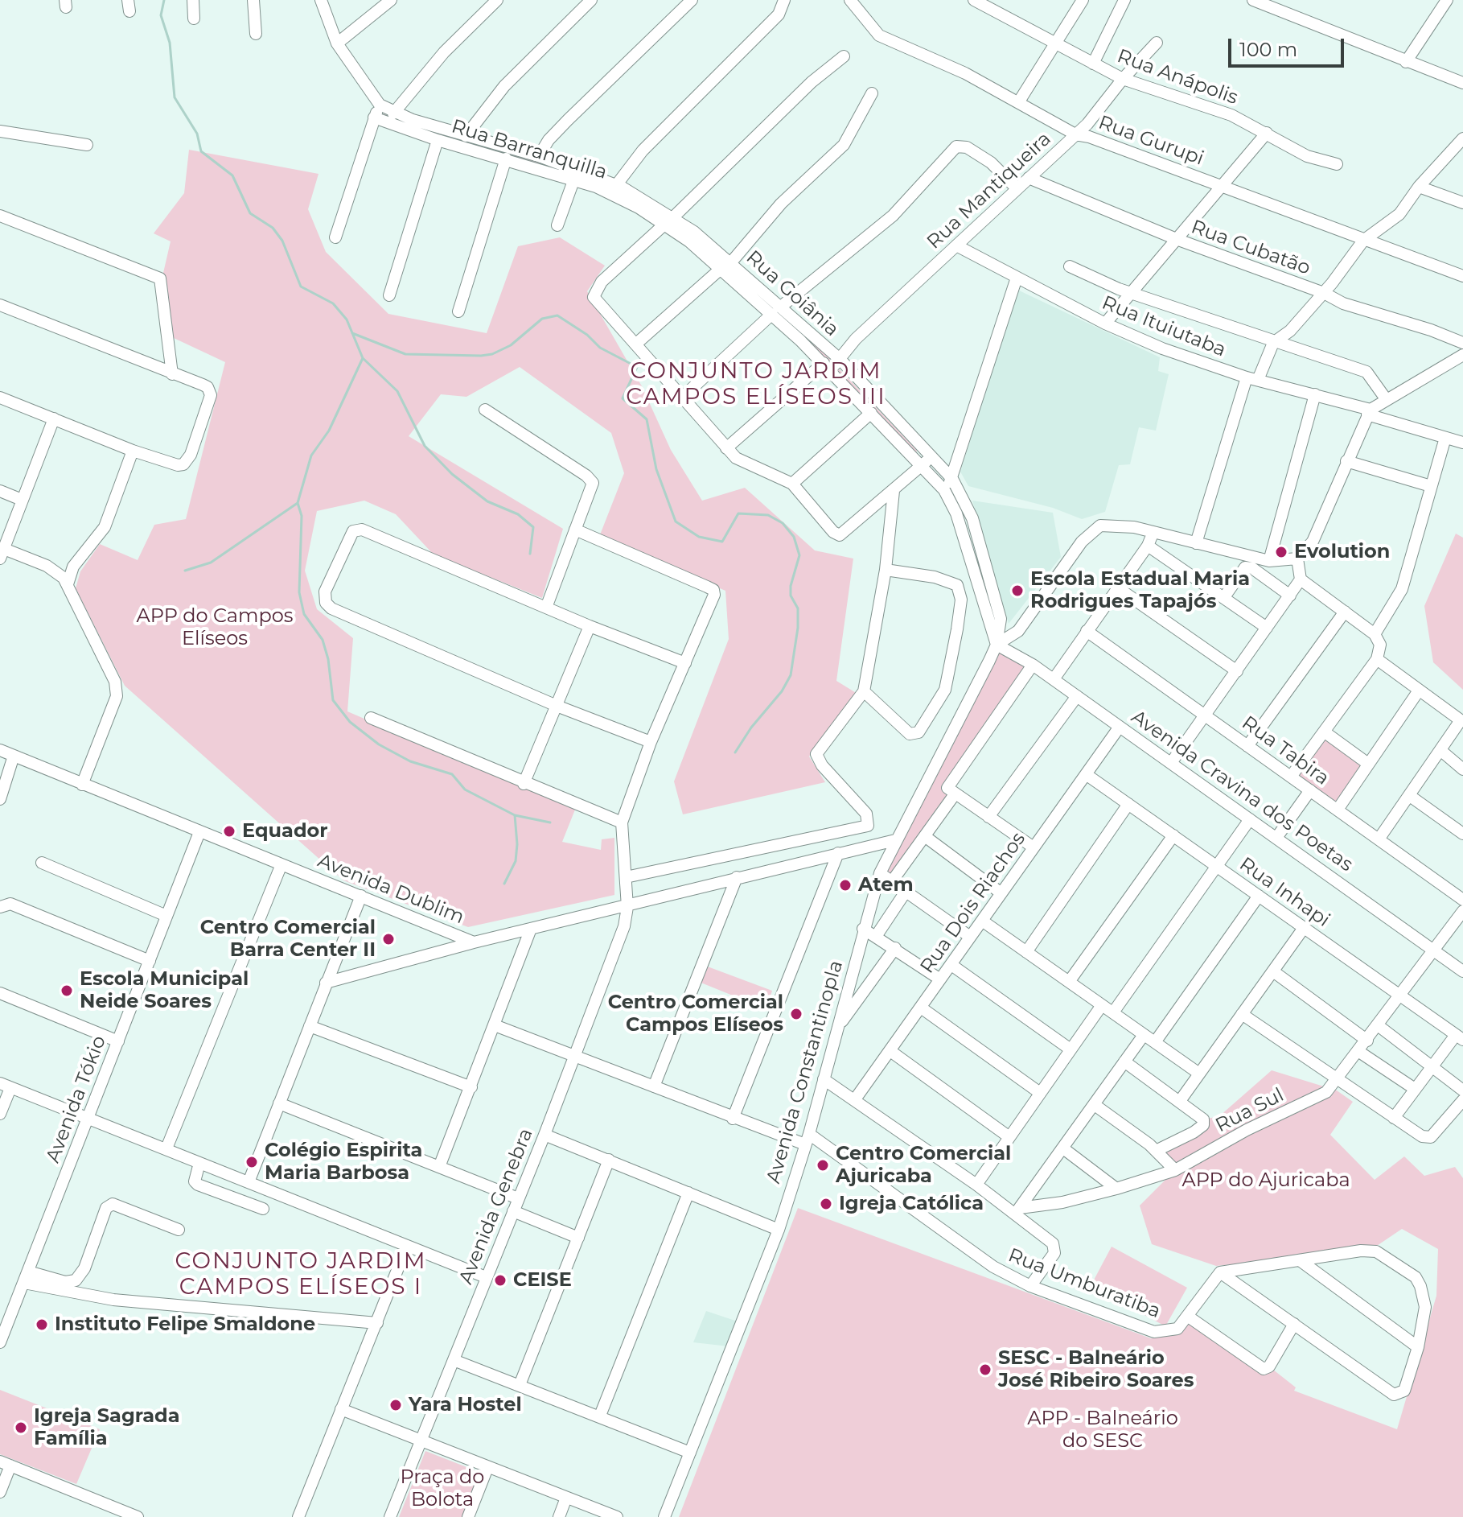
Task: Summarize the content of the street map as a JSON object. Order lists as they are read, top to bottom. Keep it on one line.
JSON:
{"streets":{"street":["Rua Anápolis","Rua Gurupi","Rua Barranquilla","Rua Mantiqueira","Rua Cubatão","Rua Goiânia","Rua Ituiutaba","Rua Tabira","Avenida Cravina dos Poetas","Avenida Dublim","Rua Inhapi","Rua Dois Riachos","Avenida Constantinopla","Avenida Tókio","Rua Sul","Avenida Genebra","Rua Umburatiba"]},"crossings":[["Rua Anápolis","Rua Mantiqueira"],["Rua Gurupi","Rua Mantiqueira"],["Rua Mantiqueira","Rua Cubatão"],["Rua Mantiqueira","Rua Goiânia"],["Rua Mantiqueira","Rua Ituiutaba"],["Rua Goiânia","Avenida Cravina dos Poetas"],["Rua Goiânia","Avenida Constantinopla"],["Avenida Cravina dos Poetas","Rua Dois Riachos"],["Avenida Cravina dos Poetas","Avenida Constantinopla"],["Avenida Cravina dos Poetas","Rua Sul"],["Avenida Dublim","Avenida Constantinopla"],["Avenida Dublim","Avenida Tókio"],["Avenida Dublim","Avenida Genebra"],["Rua Inhapi","Rua Dois Riachos"],["Rua Inhapi","Rua Sul"],["Avenida Constantinopla","Rua Umburatiba"],["Avenida Genebra","Rua Umburatiba"]],"districts":["CONJUNTO JARDIM CAMPOS ELÍSEOS III","CONJUNTO JARDIM CAMPOS ELÍSEOS I"],"parks":["APP do Campos Elíseos","APP do Ajuricaba","APP - Balneário do SESC","Praça do Bolota"],"places":["Evolution","Escola Estadual Maria Rodrigues Tapajós","Equador","Atem","Centro Comercial Barra Center II","Escola Municipal Neide Soares","Centro Comercial Campos Elíseos","Colégio Espirita Maria Barbosa","Centro Comercial Ajuricaba","Igreja Católica","CEISE","Instituto Felipe Smaldone","SESC - Balneário José Ribeiro Soares","Yara Hostel","Igreja Sagrada Família"],"scale_bar":"100 m"}
